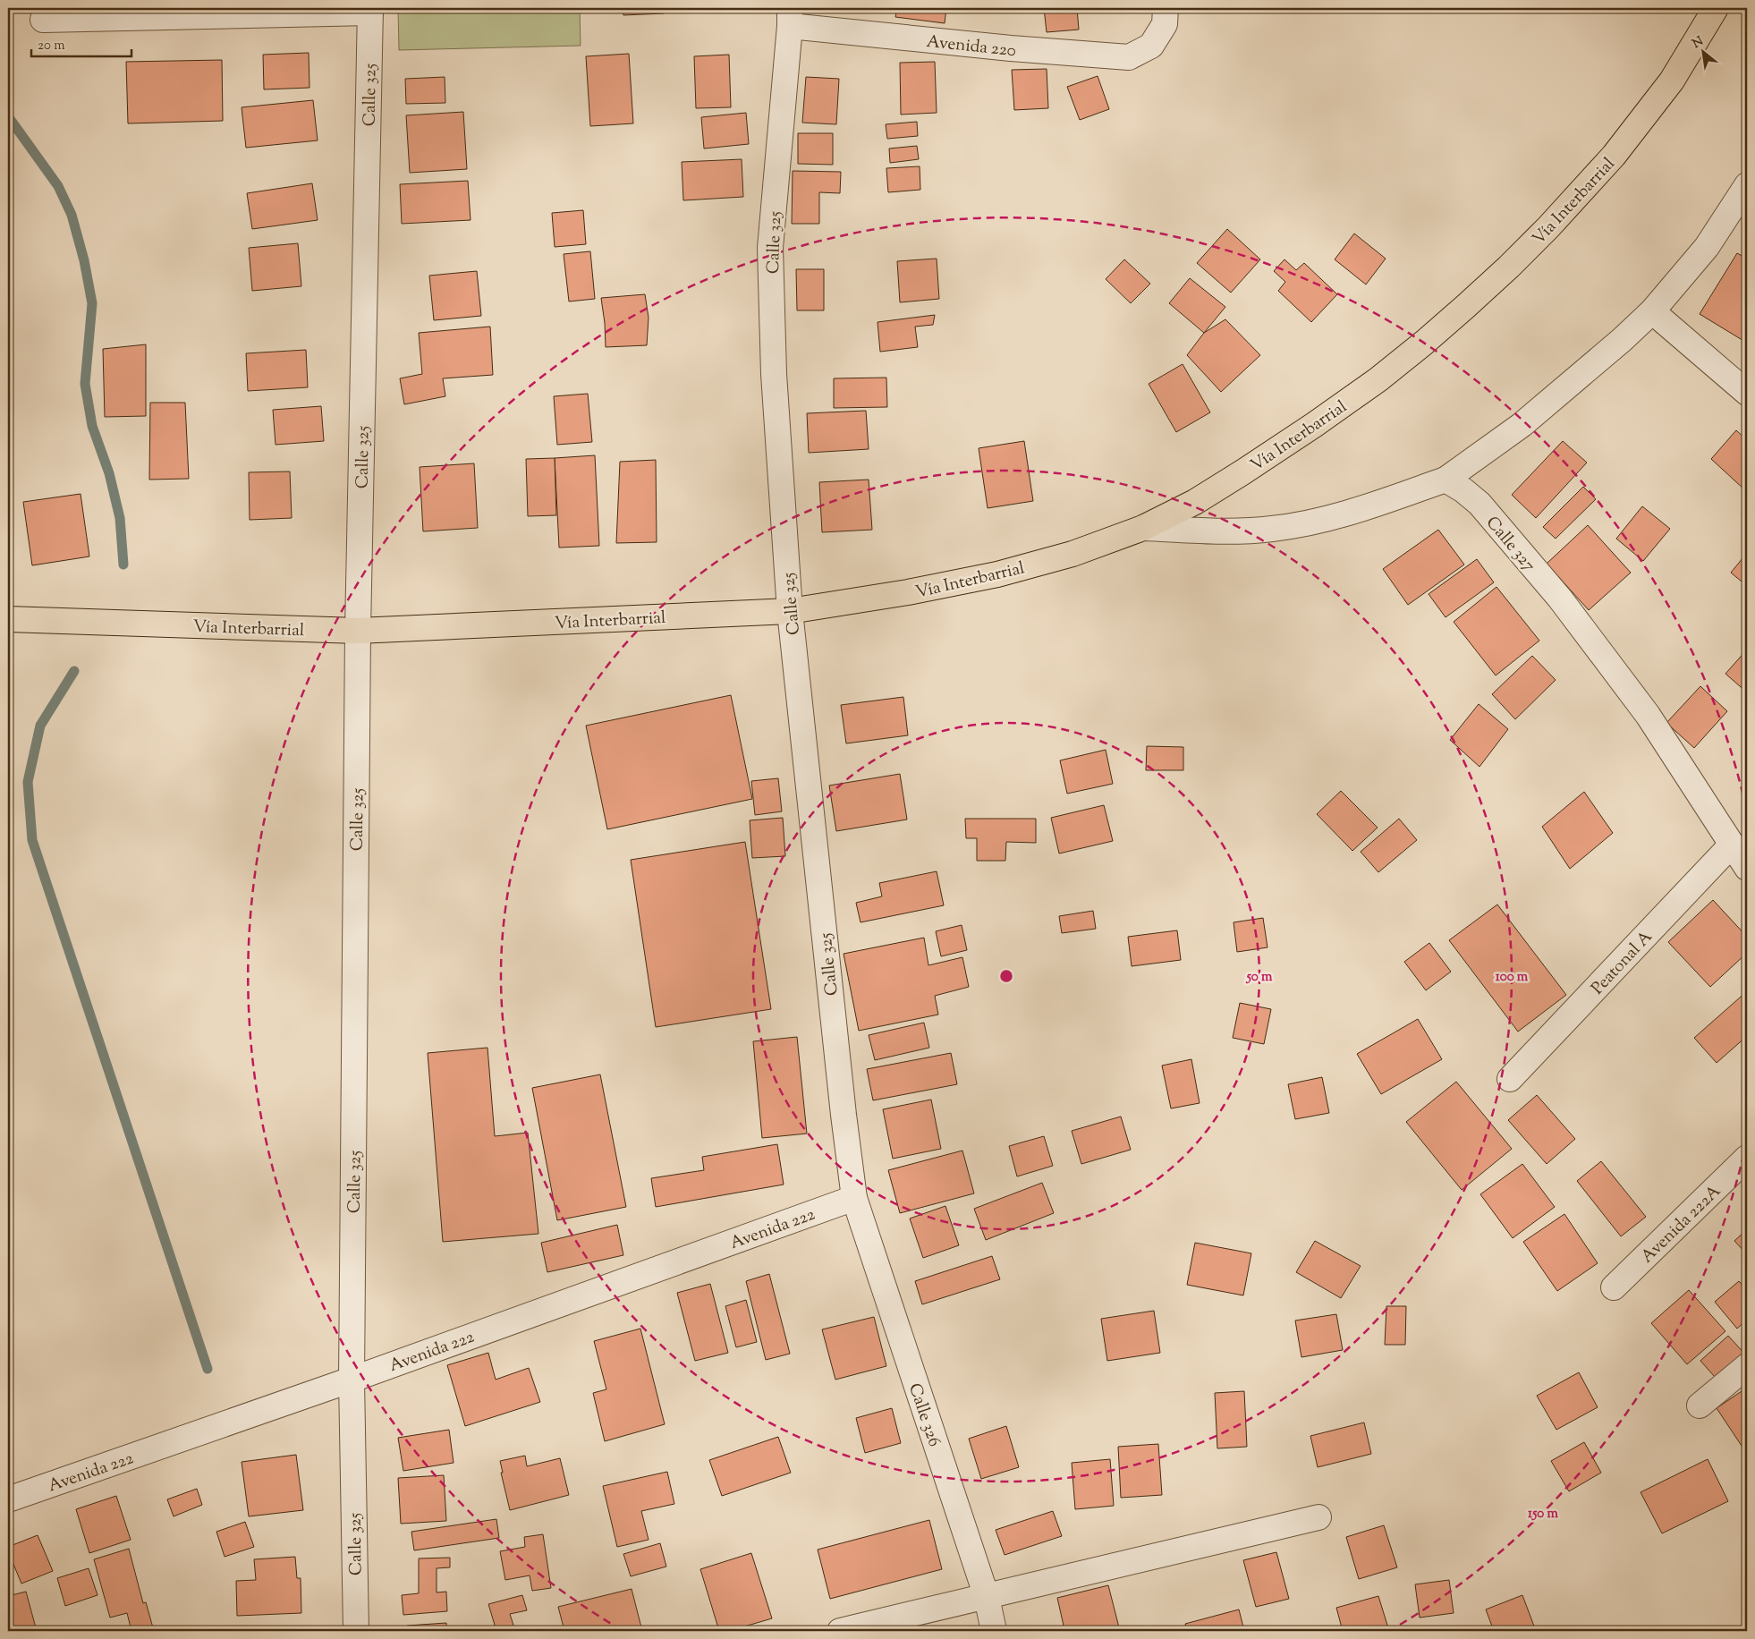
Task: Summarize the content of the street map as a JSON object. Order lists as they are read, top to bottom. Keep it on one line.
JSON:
{"streets":{"main road":["Vía Interbarrial"],"street":["Avenida 220","Calle 325","Calle 327","Peatonal A","Avenida 222A","Avenida 222","Calle 326"]},"crossings":[["Avenida 220","Calle 325"],["Calle 325","Vía Interbarrial"],["Calle 325","Avenida 222"],["Calle 325","Calle 326"],["Calle 327","Peatonal A"],["Avenida 222","Calle 326"]],"scale_bar":"20 m","north":"top left","rings":["50 m","100 m","150 m"]}
